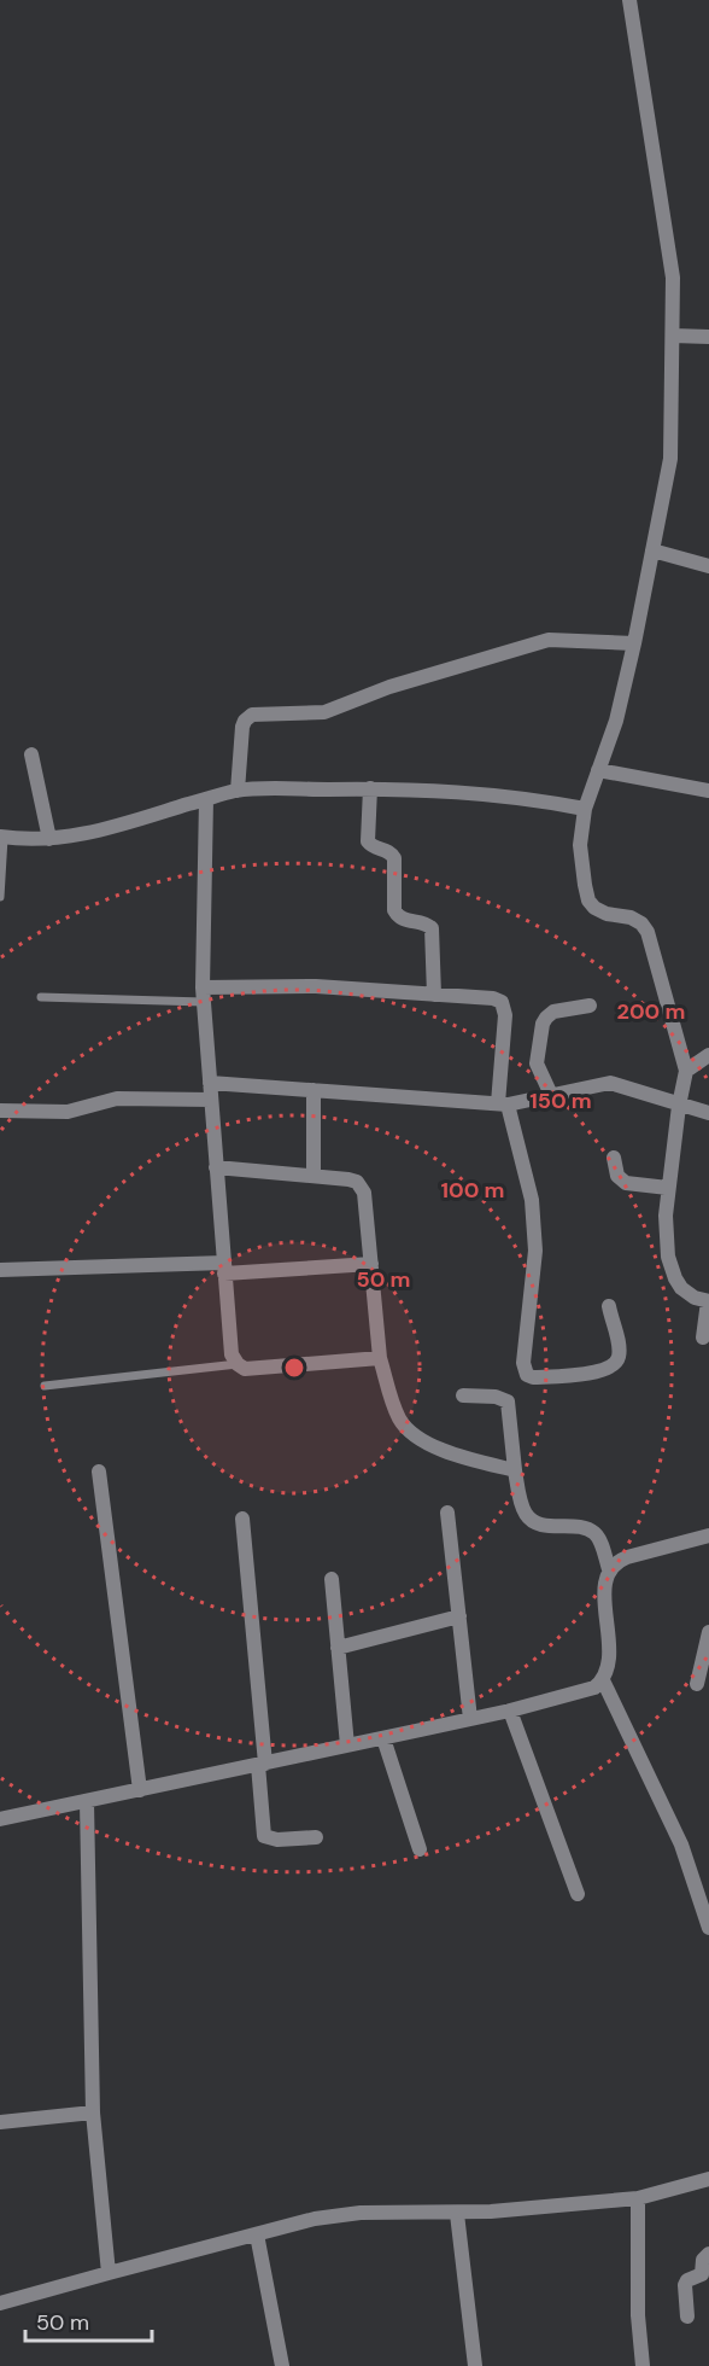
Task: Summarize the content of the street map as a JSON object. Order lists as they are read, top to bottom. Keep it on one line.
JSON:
{"scale_bar":"50 m","rings":["200 m","150 m","100 m","50 m"]}
